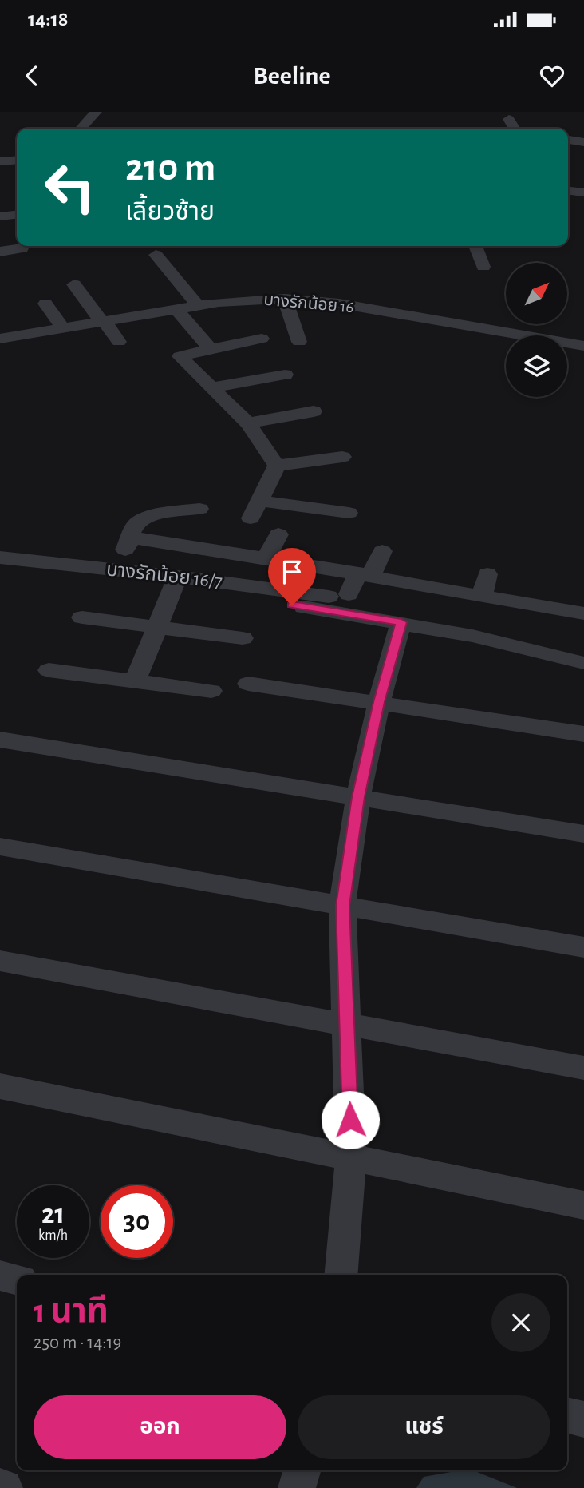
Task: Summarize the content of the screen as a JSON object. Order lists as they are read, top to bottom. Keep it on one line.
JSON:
{"streets":{"street":["บางรักน้อย 16","บางรักน้อย 16/7"]},"north":"top right","page":{"status":"14:18","header":"Beeline","turn":["210 m","เลี้ยวซ้าย"],"speed":"21 km/h","limit":"30","heading":["1 นาที","250 m · 14:19"],"buttons":["ออก","แชร์"]}}
